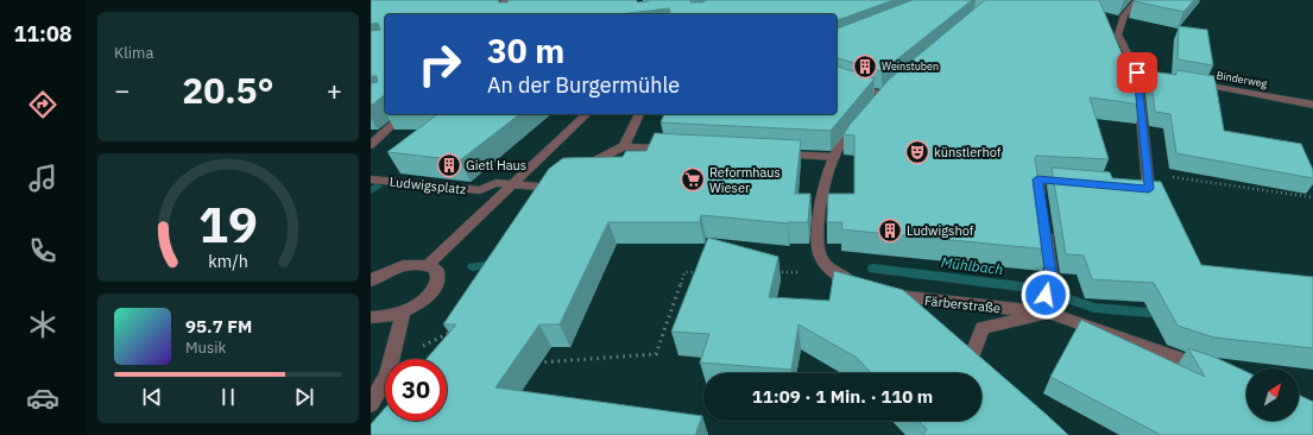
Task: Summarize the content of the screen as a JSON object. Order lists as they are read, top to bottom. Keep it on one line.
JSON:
{"streets":{"street":["Binderweg","Ludwigsplatz","Färberstraße"]},"water":["Mühlbach"],"places":{"building":["Weinstuben","Gietl Haus","Ludwigshof"],"theatre":["künstlerhof"],"supermarket":["Reformhaus Wieser"]},"north":"top right","page":{"tabs":"11:08","tile":"Klima","turn":["30 m","An der Burgermühle"],"heat":["−","20.5°","+"],"song":["95.7 FM","Musik"],"limit":"30","trip":"11:09 · 1 Min. · 110 m","gauge":["19","km/h"]}}
